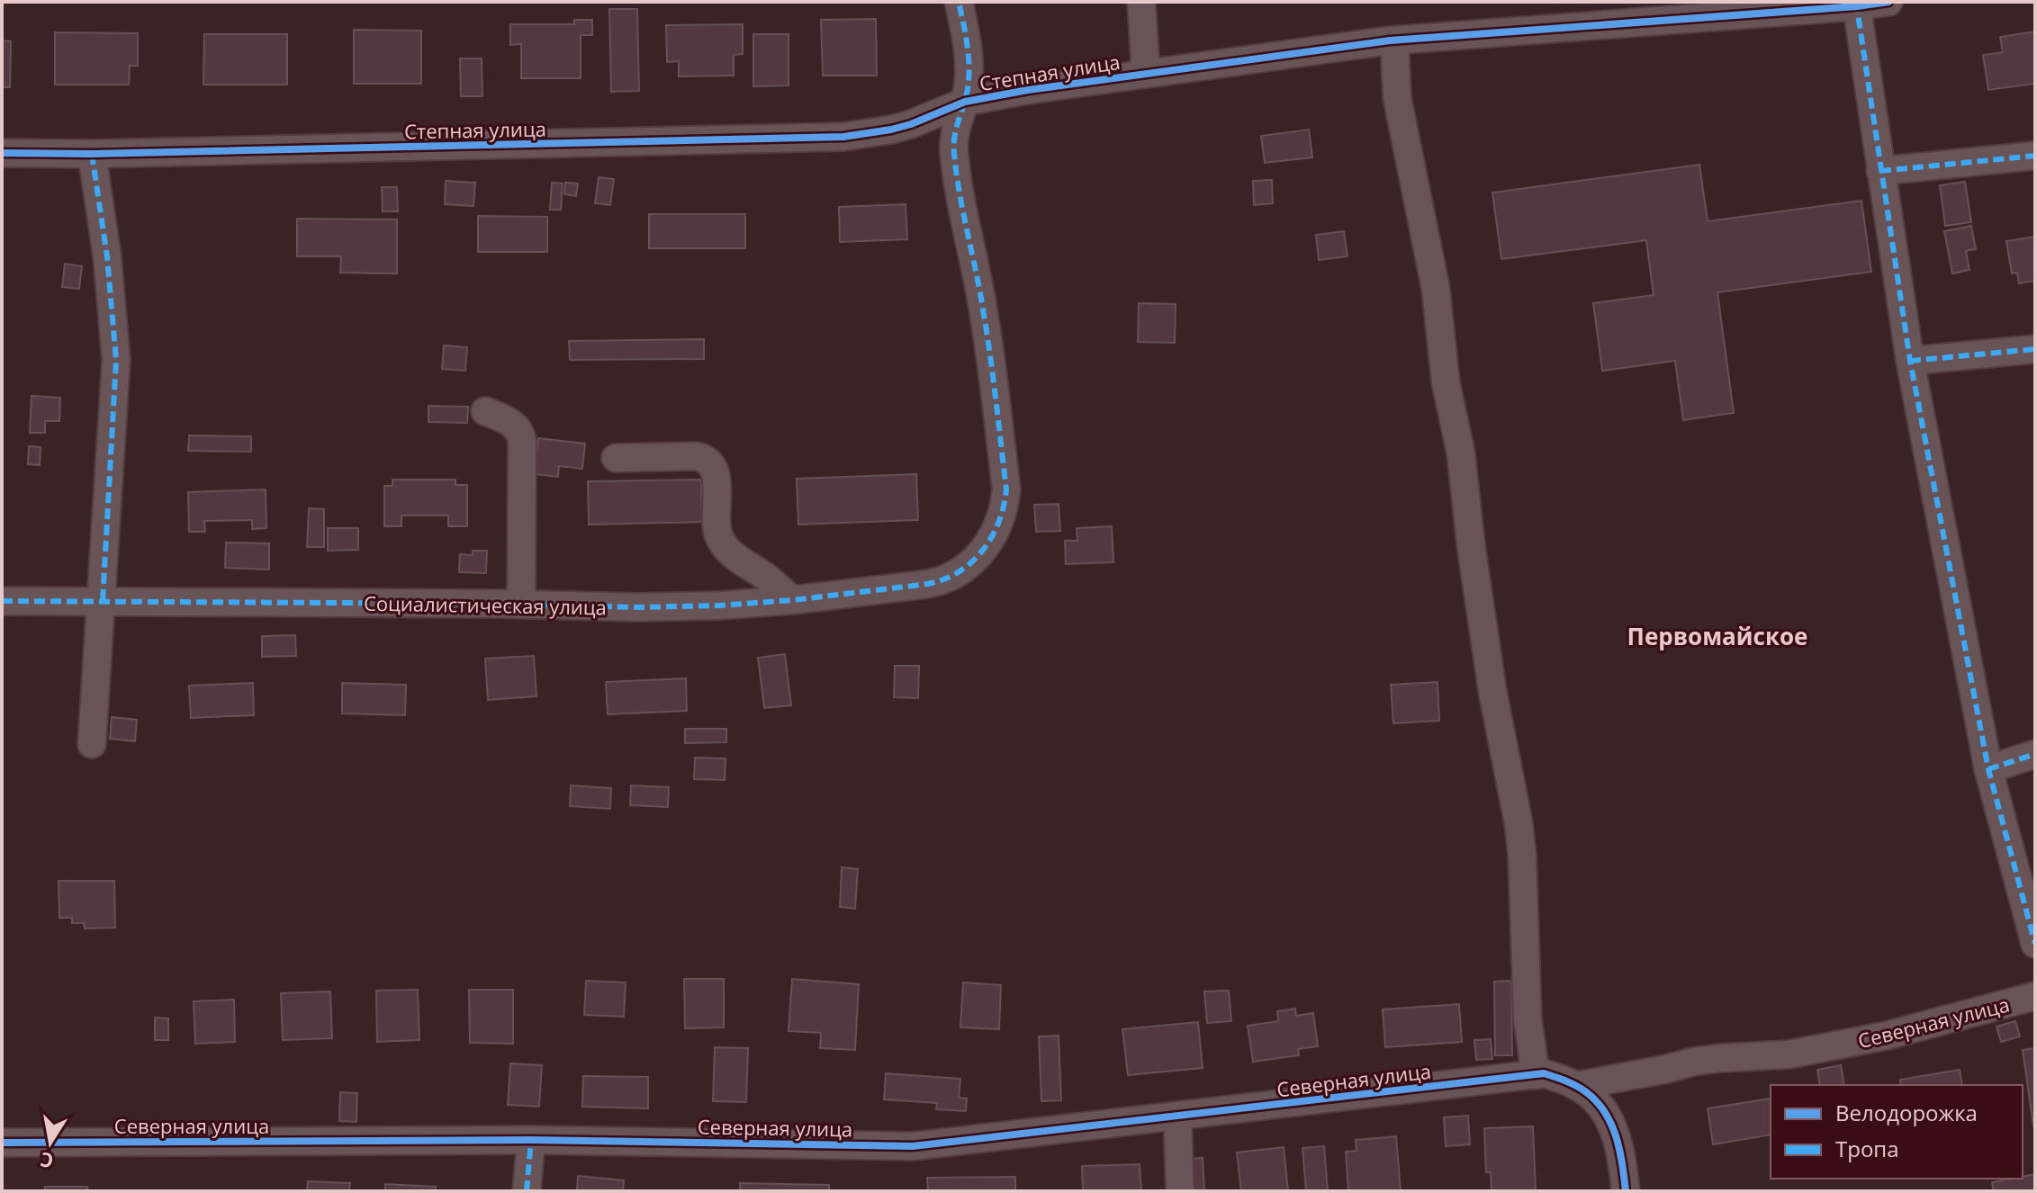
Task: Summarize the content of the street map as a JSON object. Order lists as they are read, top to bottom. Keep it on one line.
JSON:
{"streets":{"street":["Степная улица","Социалистическая улица","Северная улица"]},"crossings":[["Степная улица","Социалистическая улица"]],"districts":["Первомайское"],"legend":["Велодорожка","Тропа"],"north":"bottom"}
